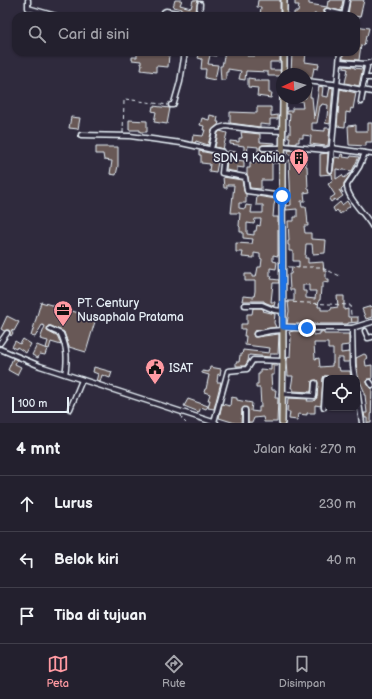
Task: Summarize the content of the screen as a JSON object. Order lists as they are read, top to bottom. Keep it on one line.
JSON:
{"places":{"building":["SDN 9 Kabila"],"office":["PT. Century Nusaphala Pratama"],"public building":["ISAT"]},"scale_bar":"100 m","north":"left","page":{"search":"Cari di sini","scale":"100 m","heading":["4 mnt","Jalan kaki · 270 m"],"list":[["Lurus","230 m"],["Belok kiri","40 m"],"Tiba di tujuan"],"nav":["Peta","Rute","Disimpan"]}}
